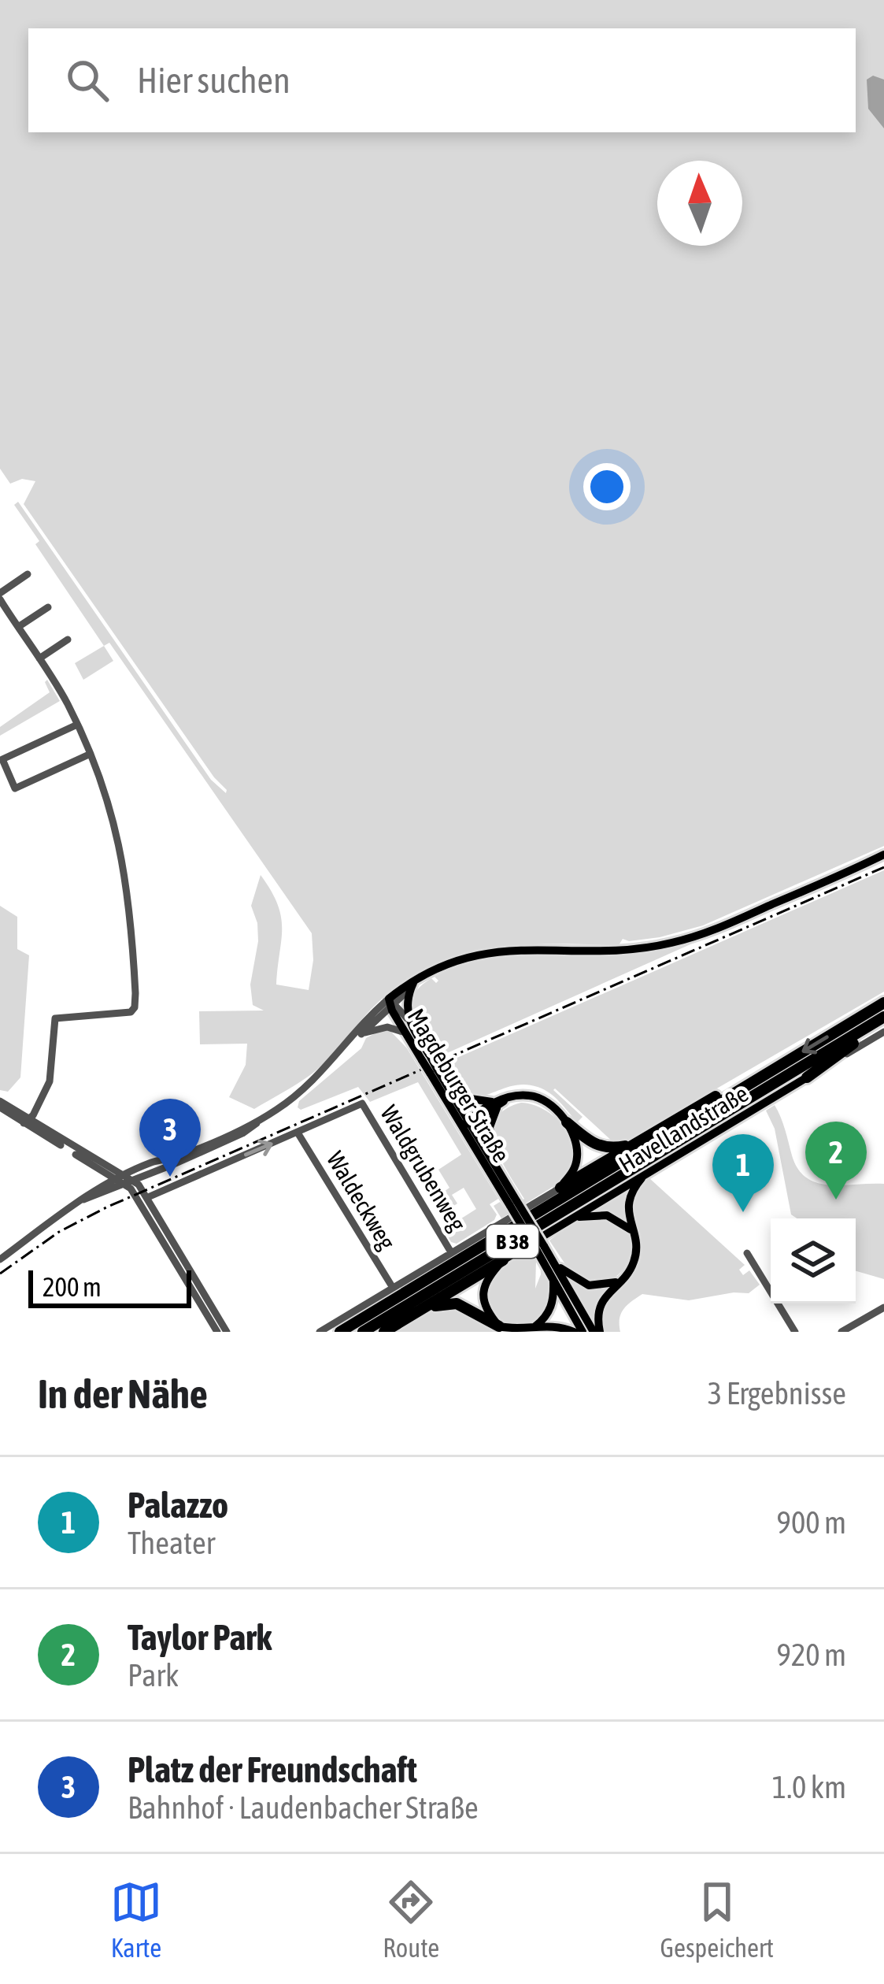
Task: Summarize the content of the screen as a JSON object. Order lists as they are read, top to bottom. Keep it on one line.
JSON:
{"streets":{"highway":["B 38"],"main road":["Magdeburger Straße","Havellandstraße"],"street":["Waldgrubenweg","Waldeckweg"]},"crossings":[["Magdeburger Straße","B 38"],["Havellandstraße","B 38"],["Waldgrubenweg","Waldeckweg"]],"scale_bar":"200 m","north":"top","page":{"search":"Hier suchen","pins":["3","2","1"],"scale":"200 m","heading":["In der Nähe","3 Ergebnisse"],"list":[{"mark":"1","name":"Palazzo","note":"Theater","value":"900 m"},{"mark":"2","name":"Taylor Park","note":"Park","value":"920 m"},{"mark":"3","name":"Platz der Freundschaft","note":"Bahnhof · Laudenbacher Straße","value":"1.0 km"}],"nav":["Karte","Route","Gespeichert"]}}
